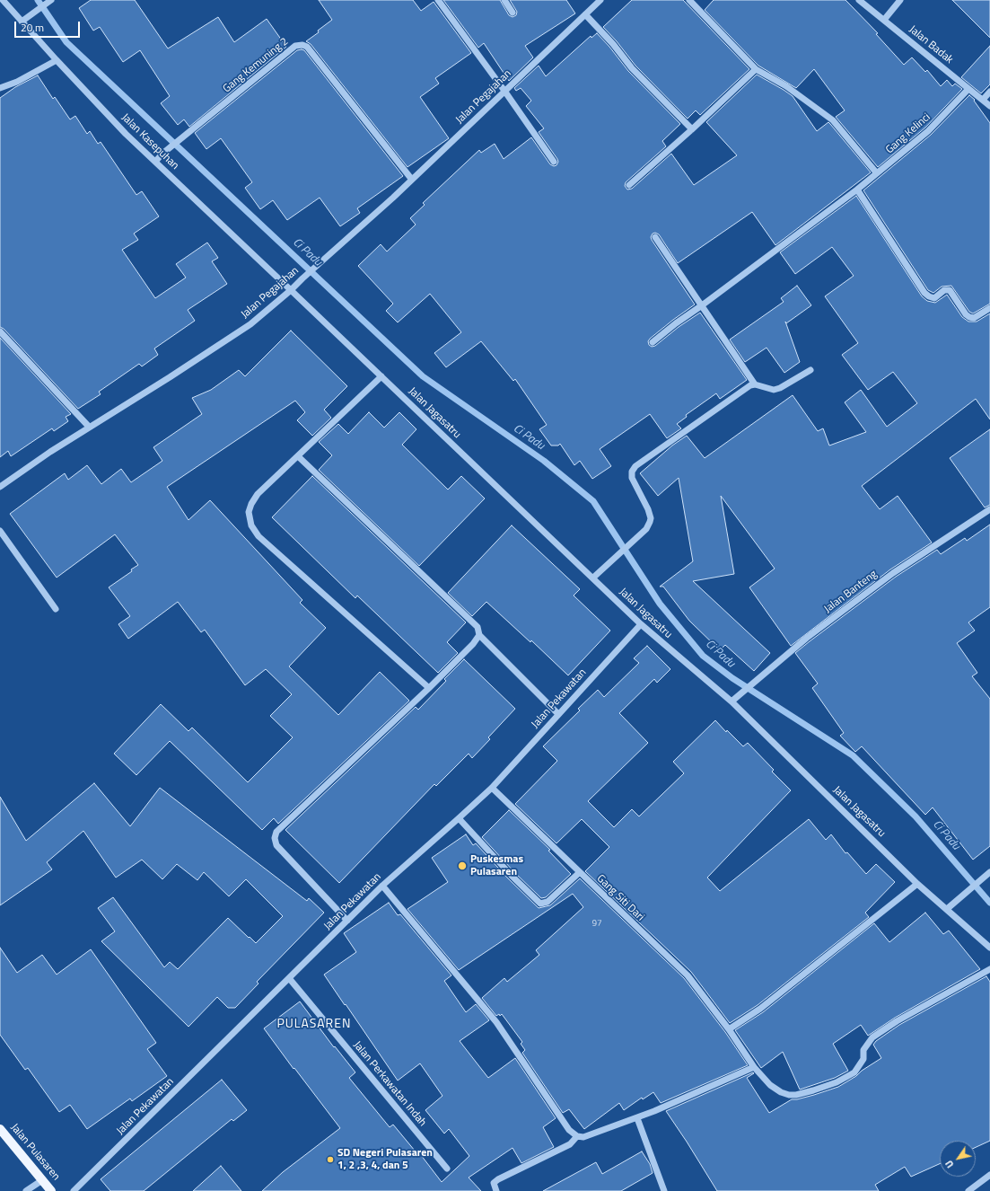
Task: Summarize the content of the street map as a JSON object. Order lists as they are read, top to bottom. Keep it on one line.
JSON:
{"streets":{"main road":["Jalan Pulasaren"],"street":["Jalan Badak","Gang Kemuning 2","Jalan Pegajahan","Gang Kelinci","Jalan Kasepuhan","Jalan Jagasatru","Jalan Banteng","Jalan Pekawatan","Gang Siti Dari","Jalan Perkawatan Indah"]},"crossings":[["Jalan Badak","Gang Kelinci"],["Gang Kemuning 2","Jalan Pegajahan"],["Gang Kemuning 2","Jalan Kasepuhan"],["Jalan Pegajahan","Jalan Kasepuhan"],["Jalan Pegajahan","Jalan Jagasatru"],["Jalan Kasepuhan","Jalan Jagasatru"],["Jalan Jagasatru","Jalan Banteng"],["Jalan Jagasatru","Jalan Pekawatan"],["Jalan Pekawatan","Gang Siti Dari"],["Jalan Pekawatan","Jalan Perkawatan Indah"]],"districts":["PULASAREN"],"water":["Ci Padu"],"places":["Puskesmas Pulasaren","SD Negeri Pulasaren 1, 2 ,3, 4, dan 5"],"house_numbers":["97"],"scale_bar":"20 m","north":"bottom left"}
